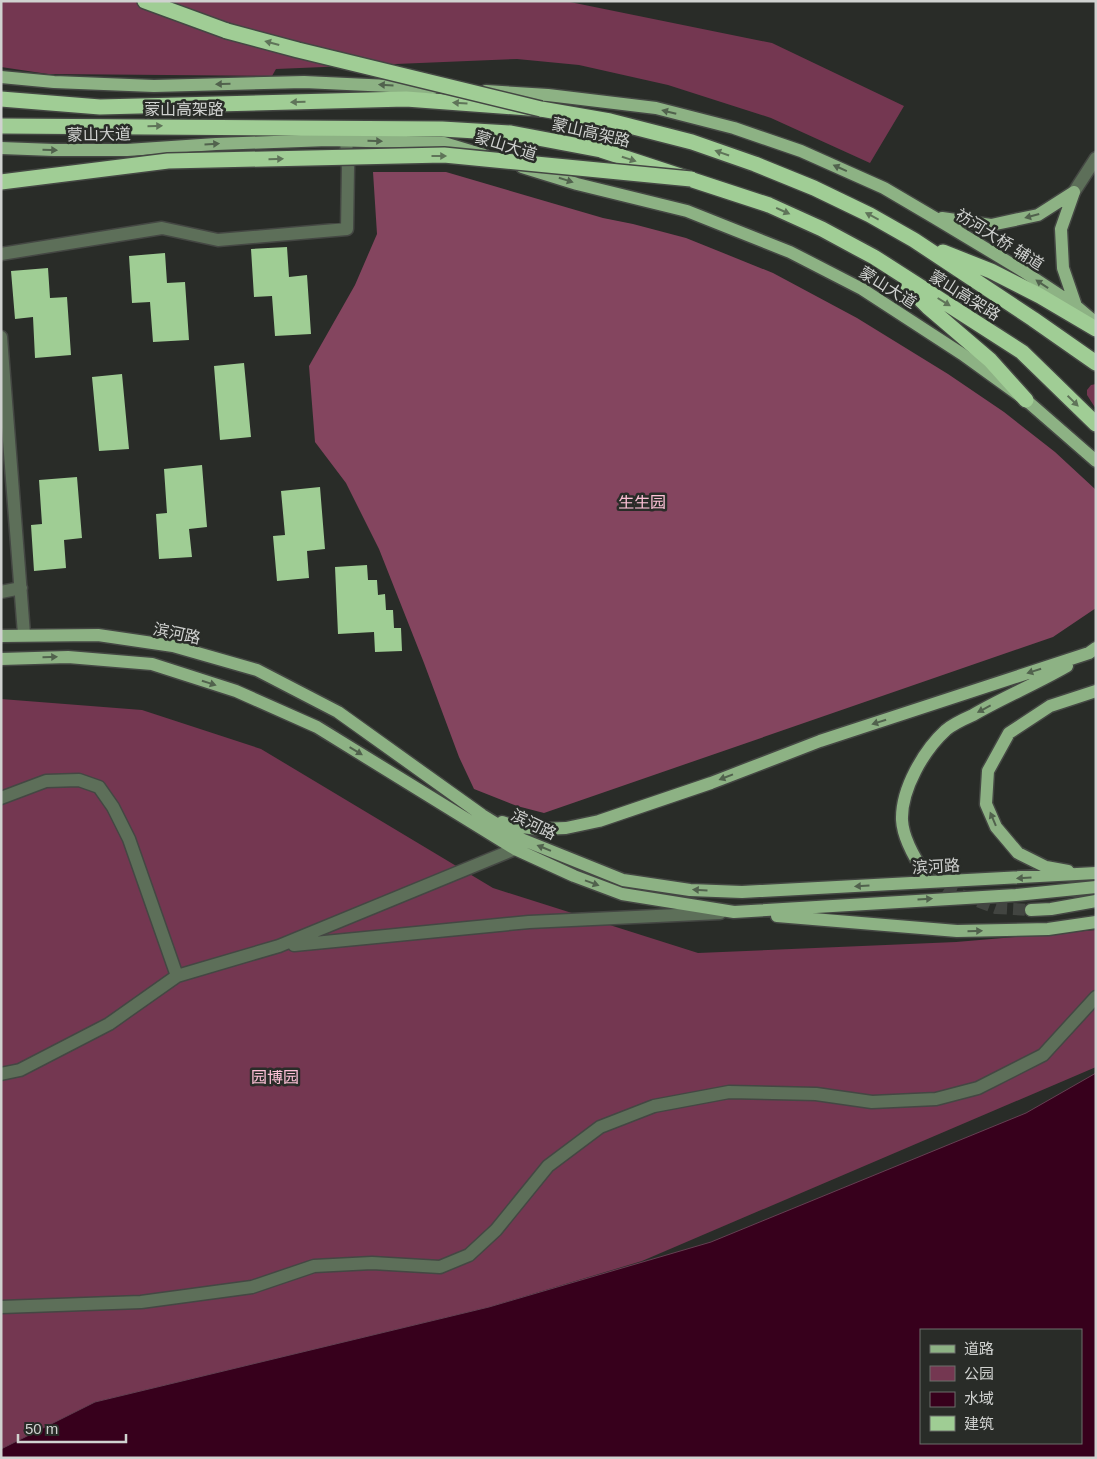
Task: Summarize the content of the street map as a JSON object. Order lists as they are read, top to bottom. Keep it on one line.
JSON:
{"streets":{"highway":["蒙山高架路"],"main road":["蒙山大道","祊河大桥 辅道","滨河路"]},"one_way":["蒙山大道","祊河大桥 辅道"],"parks":["生生园","园博园"],"legend":["道路","公园","水域","建筑"],"scale_bar":"50 m"}
